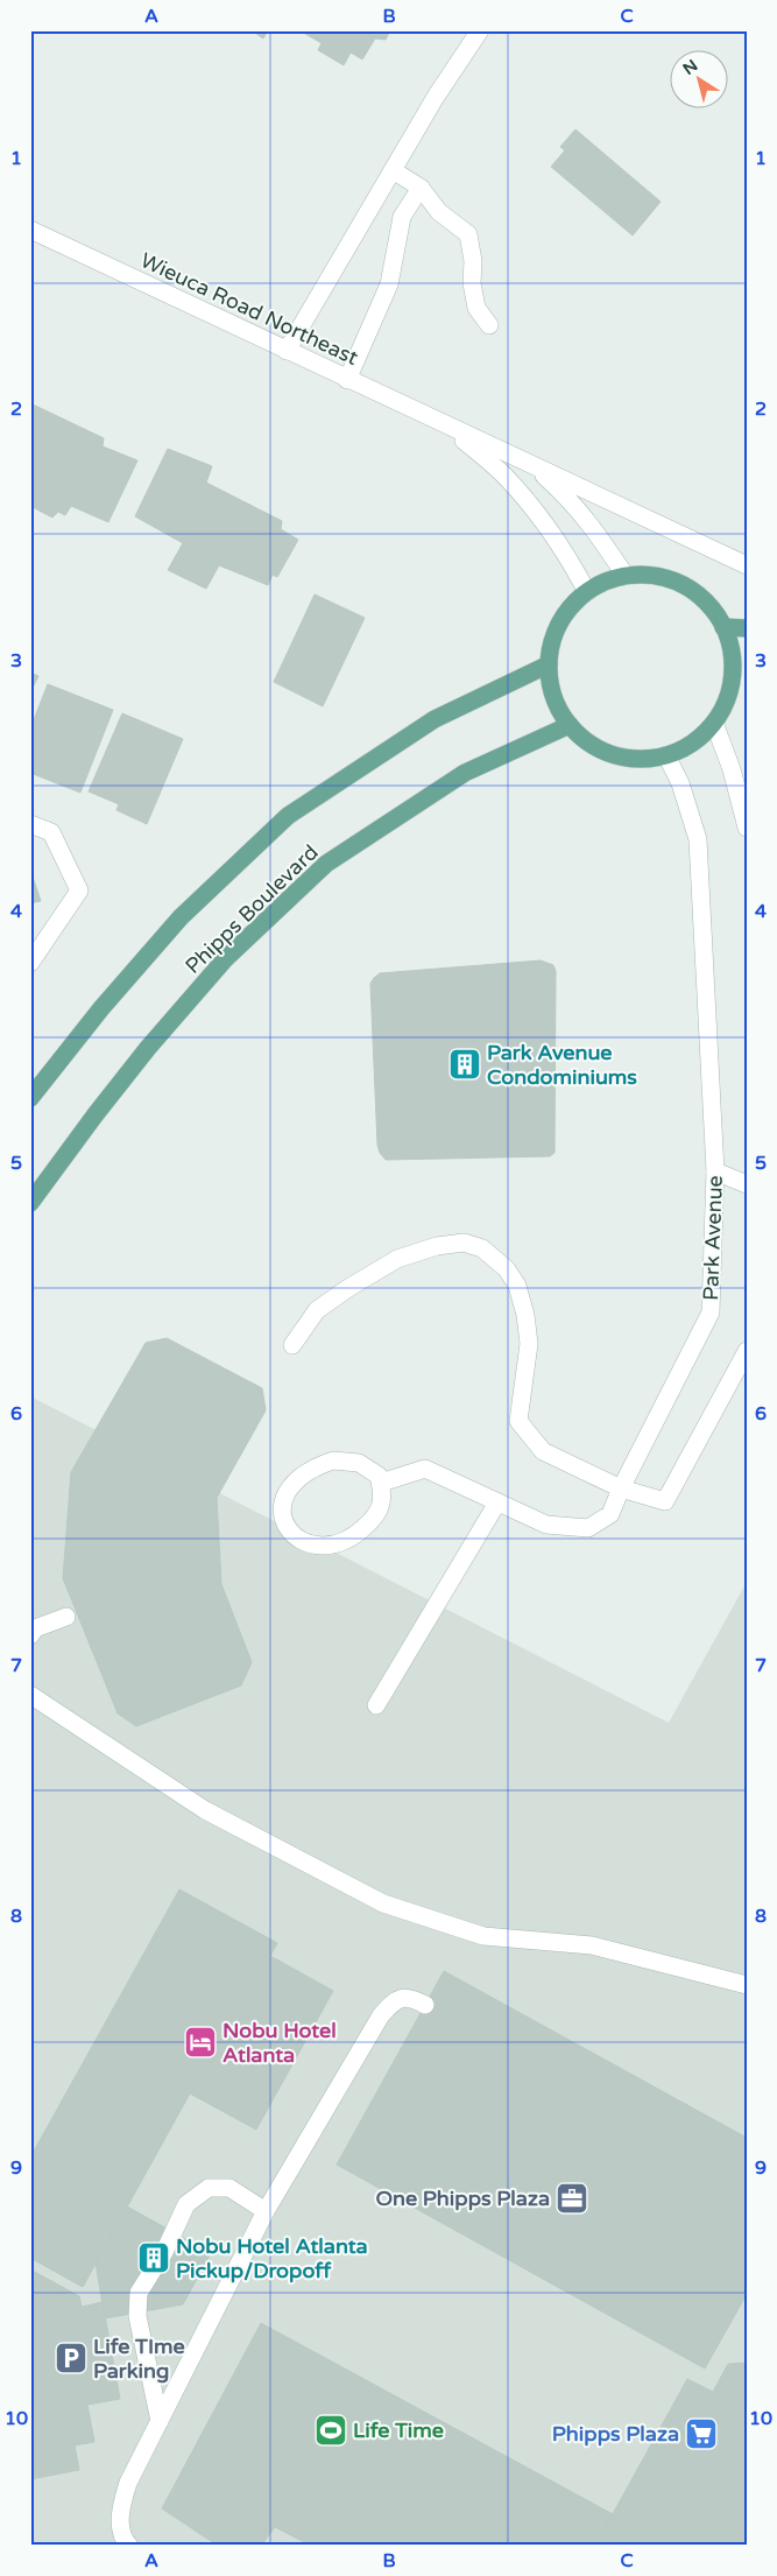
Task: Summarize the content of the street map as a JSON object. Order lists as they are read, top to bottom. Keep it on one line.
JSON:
{"streets":{"main road":["Phipps Boulevard"],"street":["Wieuca Road Northeast","Park Avenue"]},"crossings":[["Wieuca Road Northeast","Phipps Boulevard"],["Wieuca Road Northeast","Park Avenue"],["Phipps Boulevard","Park Avenue"]],"places":{"building":["Park Avenue Condominiums","Nobu Hotel Atlanta Pickup/Dropoff"],"hotel":["Nobu Hotel Atlanta"],"office":["One Phipps Plaza"],"parking":["Life TIme Parking"],"sports":["Life Time"],"supermarket":["Phipps Plaza"]},"north":"top left","grid":{"columns":["A","B","C"],"rows":["1","2","3","4","5","6","7","8","9","10"]}}
